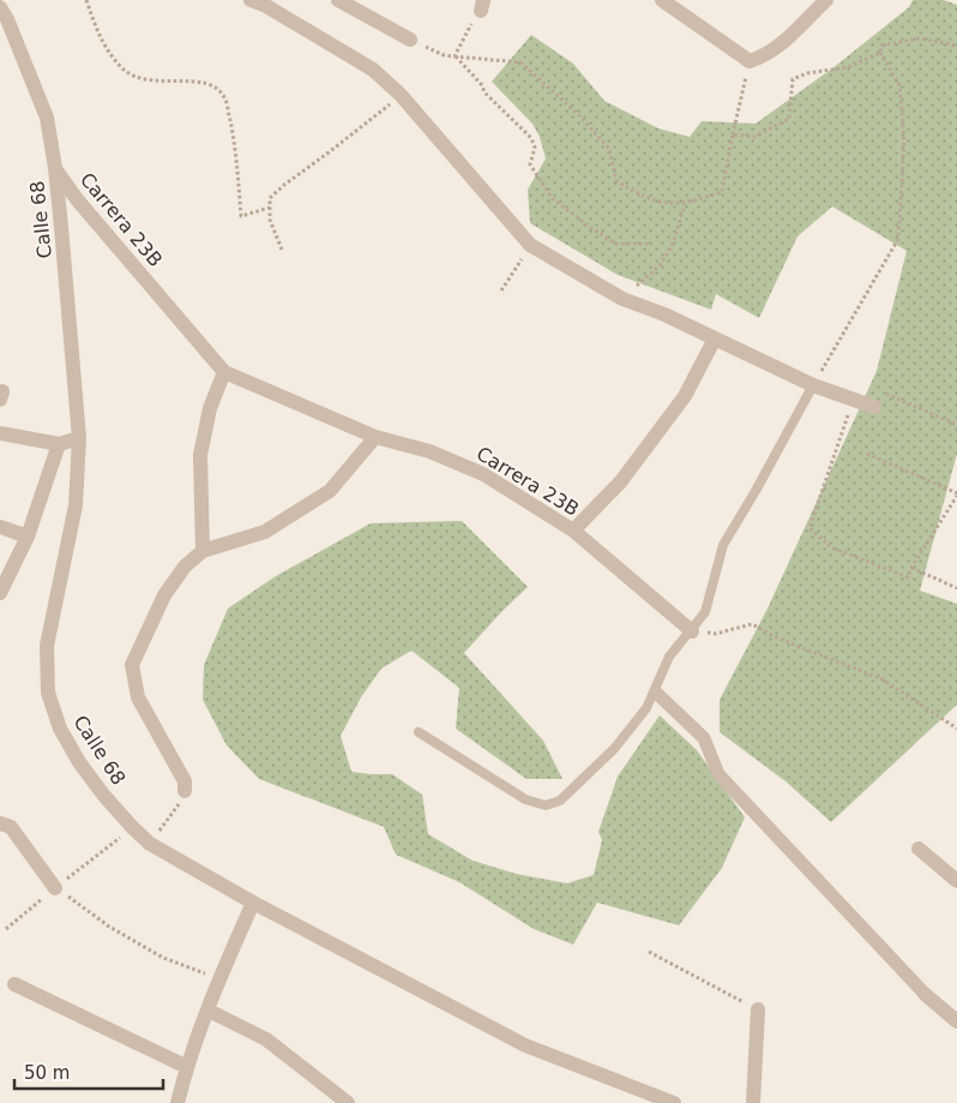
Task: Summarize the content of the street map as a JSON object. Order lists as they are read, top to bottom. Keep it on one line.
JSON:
{"streets":{"street":["Calle 68","Carrera 23B"]},"crossings":[["Calle 68","Carrera 23B"]],"scale_bar":"50 m"}
